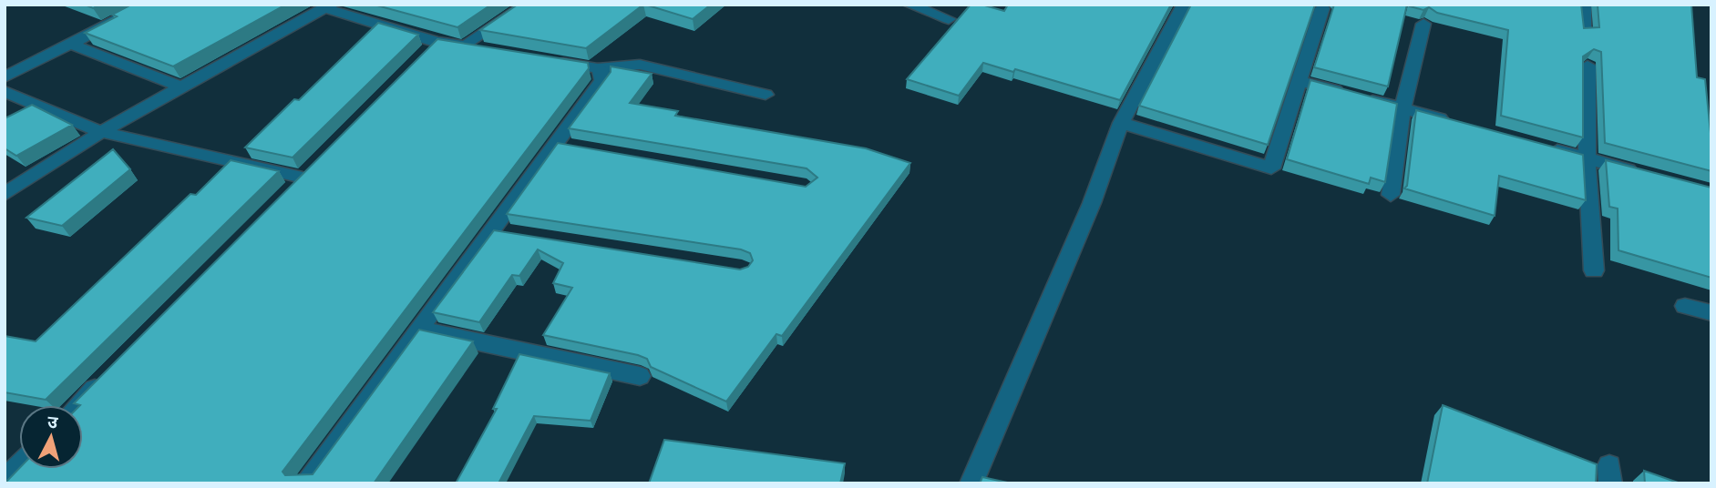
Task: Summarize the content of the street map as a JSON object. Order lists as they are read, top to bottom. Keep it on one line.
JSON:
{"north":"top"}
